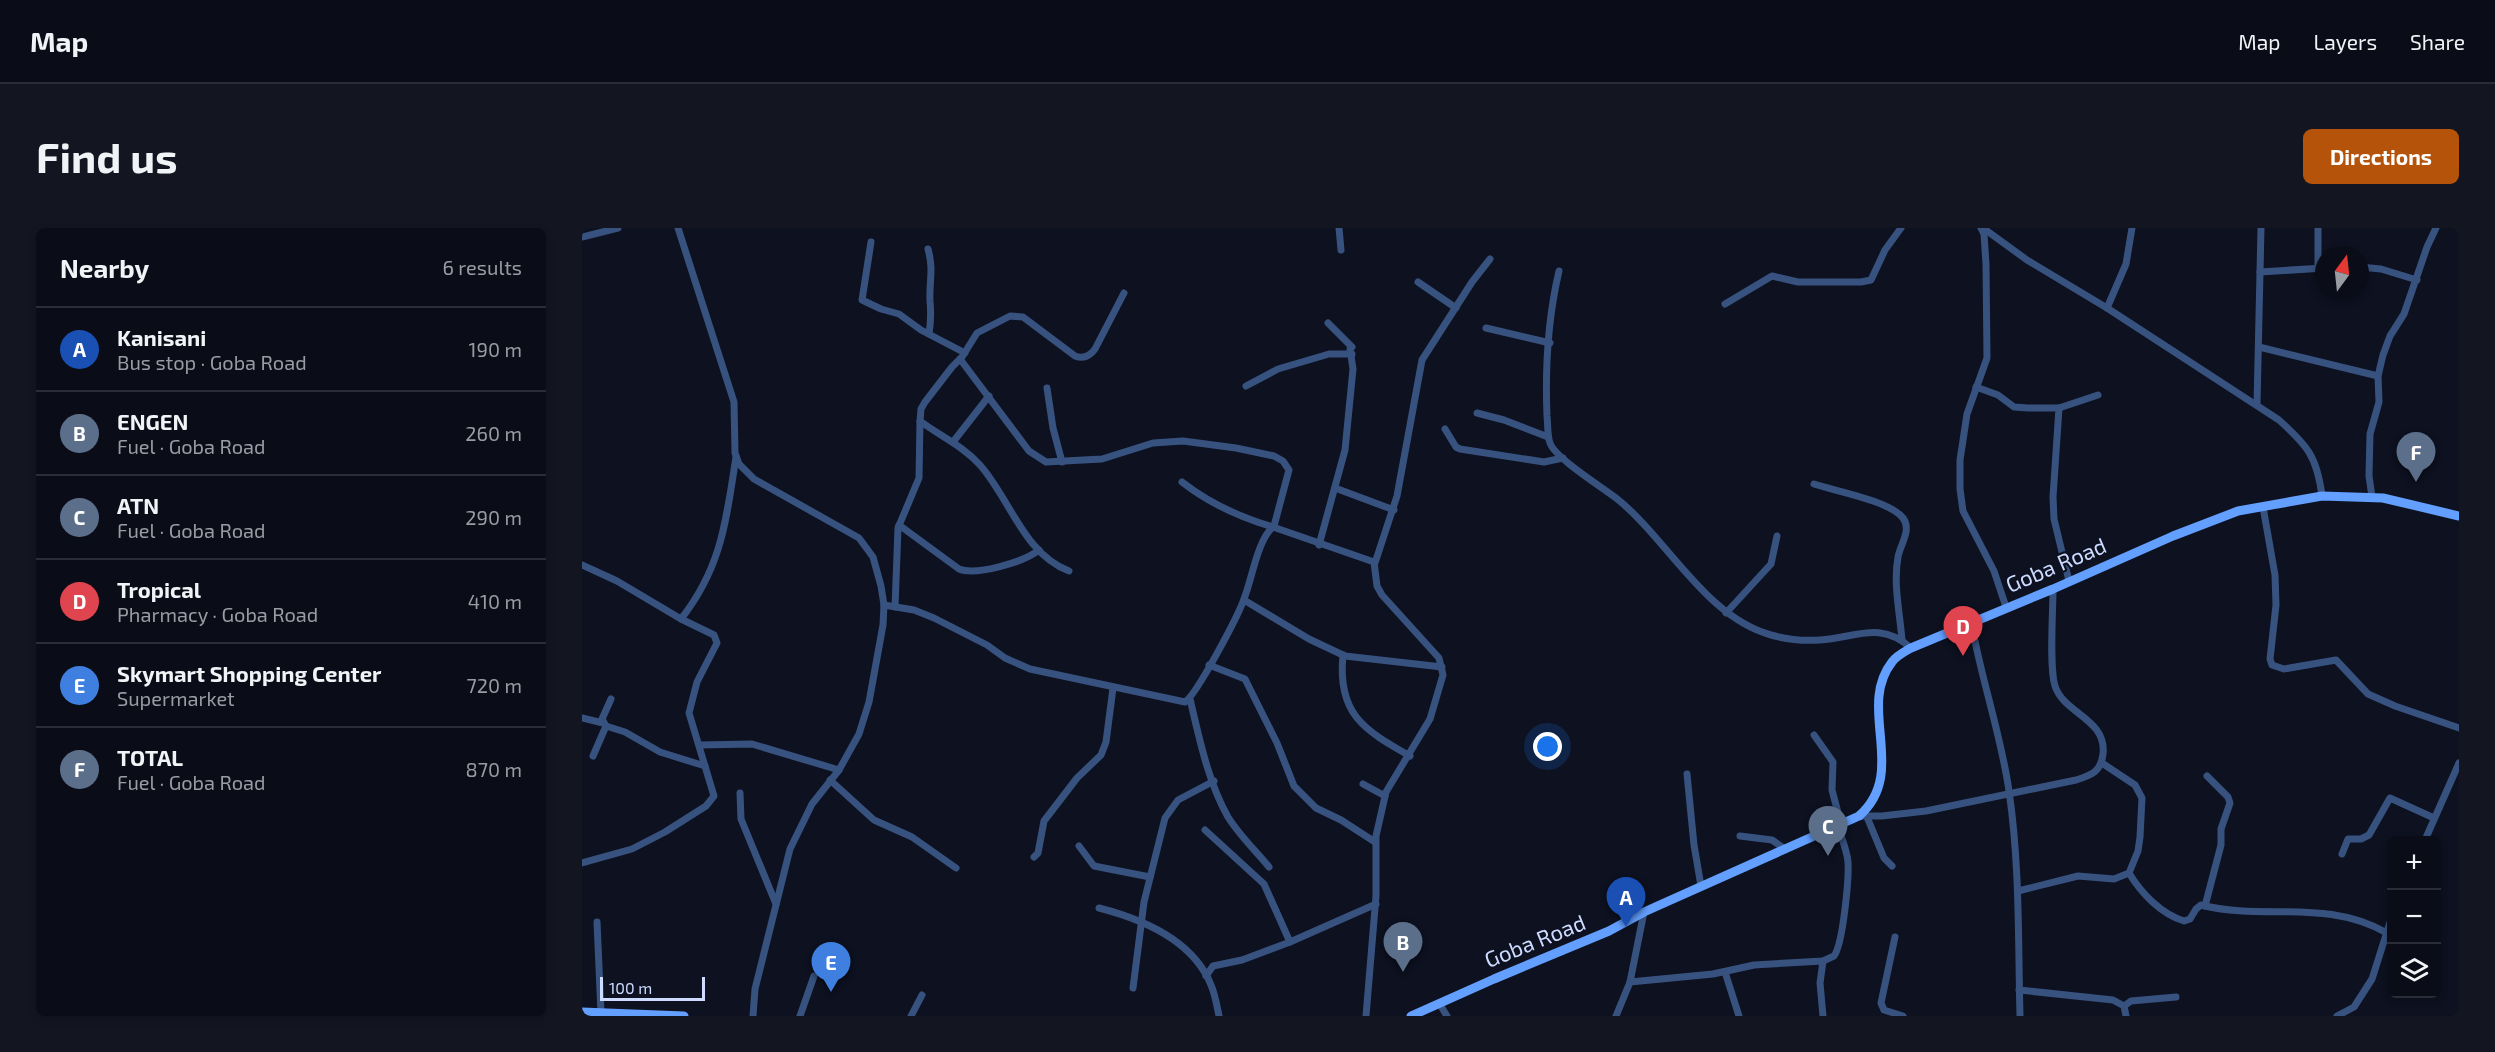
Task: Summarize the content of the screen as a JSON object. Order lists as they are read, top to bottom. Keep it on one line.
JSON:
{"streets":{"main road":["Goba Road"]},"scale_bar":"100 m","north":"top","page":{"header":"Map","nav":["Map","Layers","Share"],"buttons":"Directions","title":"Find us","heading":["Nearby","6 results"],"list":[{"mark":"A","name":"Kanisani","note":"Bus stop · Goba Road","value":"190 m"},{"mark":"B","name":"ENGEN","note":"Fuel · Goba Road","value":"260 m"},{"mark":"C","name":"ATN","note":"Fuel · Goba Road","value":"290 m"},{"mark":"D","name":"Tropical","note":"Pharmacy · Goba Road","value":"410 m"},{"mark":"E","name":"Skymart Shopping Center","note":"Supermarket","value":"720 m"},{"mark":"F","name":"TOTAL","note":"Fuel · Goba Road","value":"870 m"}],"pins":["F","D","C","A","B","E"],"map_buttons":["+","−"],"scale":"100 m"}}
